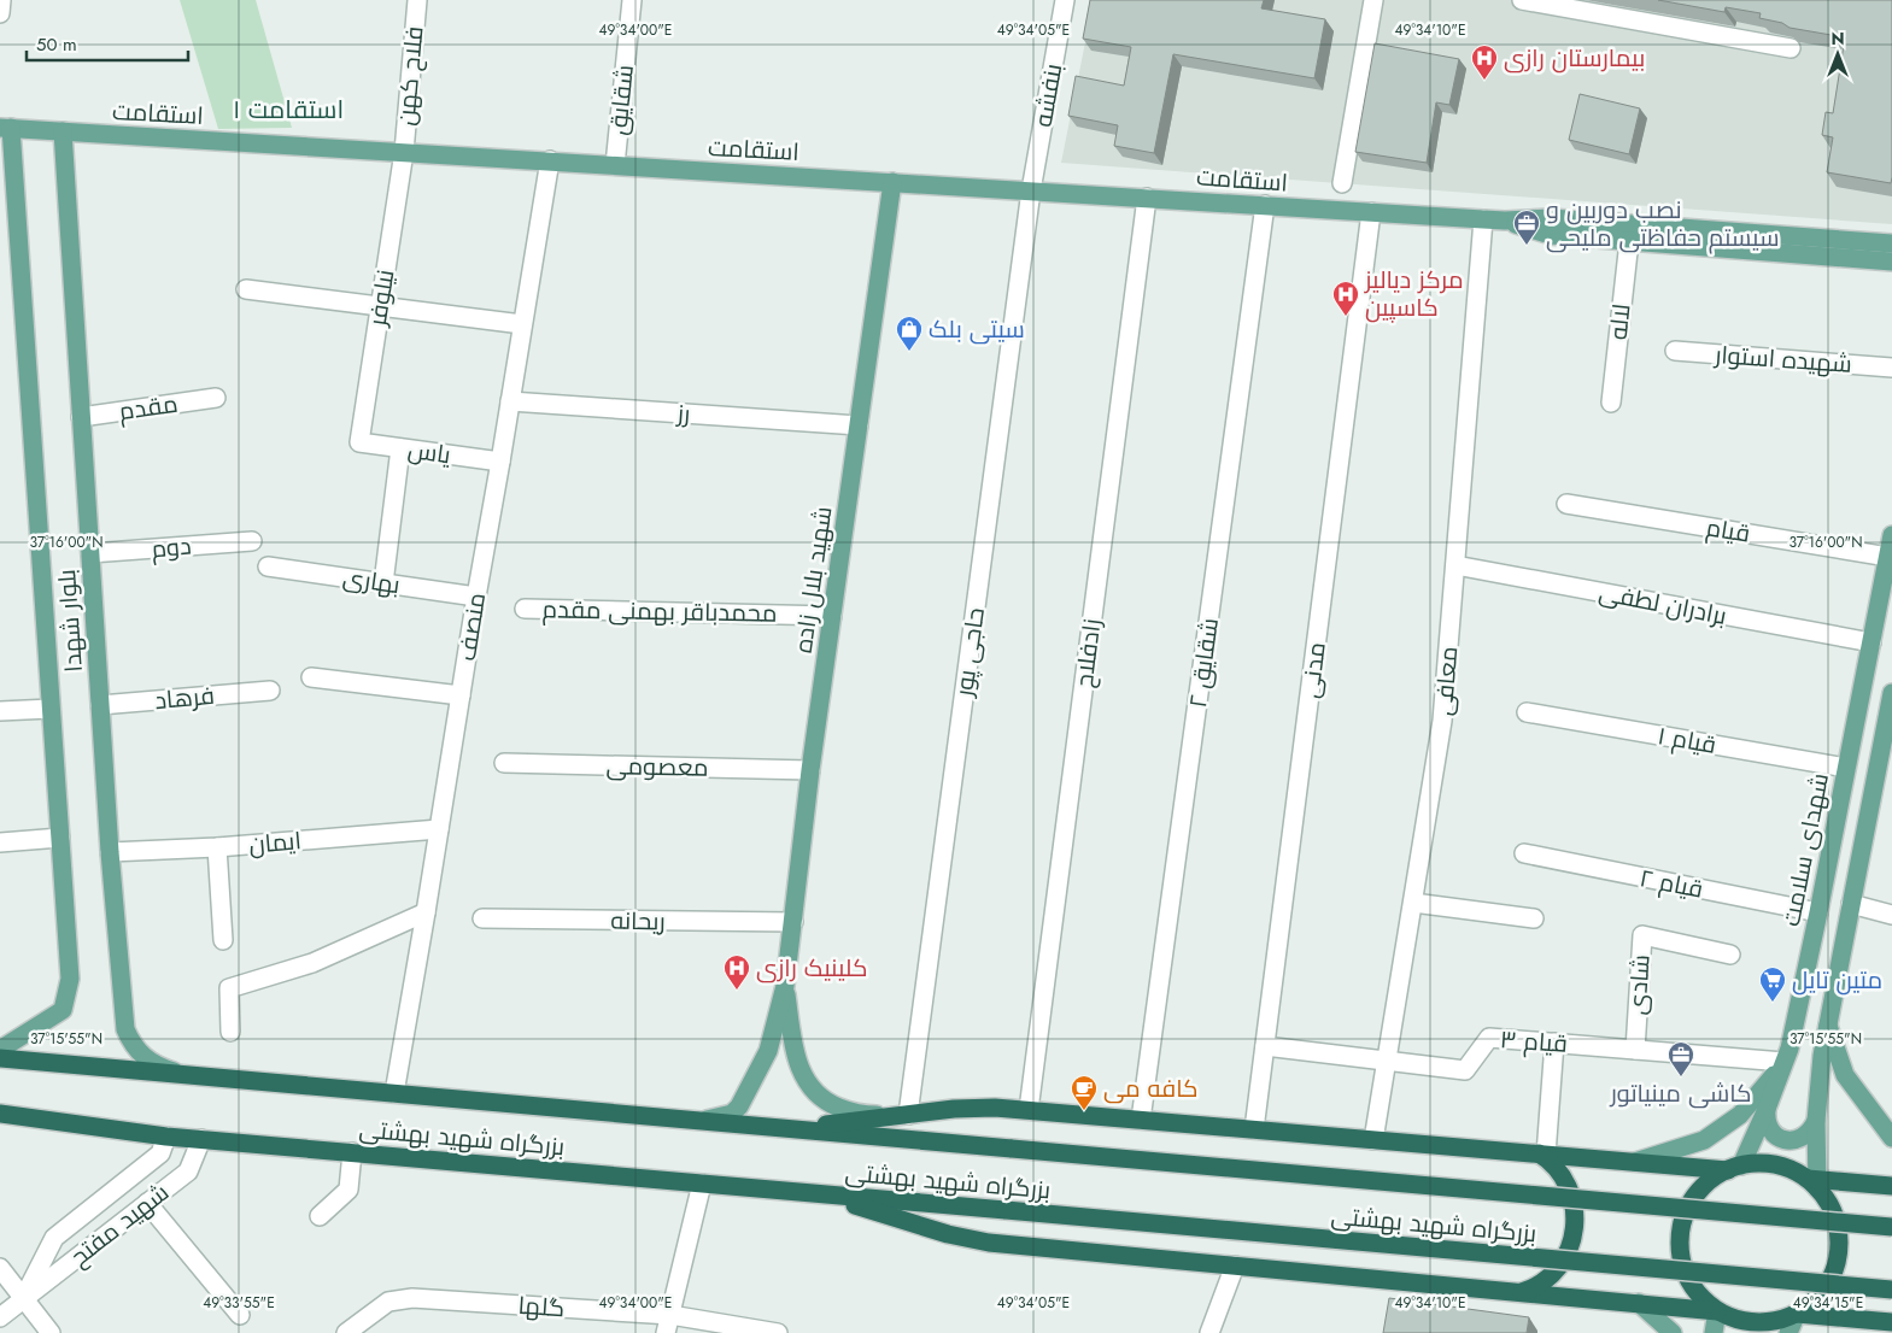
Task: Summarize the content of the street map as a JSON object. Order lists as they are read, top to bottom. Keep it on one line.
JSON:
{"streets":{"highway":["بزرگراه شهید بهشتی"],"main road":["استقامت","شهید بلال زاده","بلوار شهدا","شهدای سلامت"],"street":["فلاح کهن","بنفشه","شقایق","نیلوفر","لاله","شهیده استوار","مقدم","رز","یاس","قیام","دوم","بهاری","برادران لطفی","محمدباقر بهمنی مقدم","منصف","حاجی پور","زادفلاح","شقایق ۲","مدنی","معافی","فرهاد","قیام ۱","معصومی","ایمان","قیام ۲","ریحانه","شادی","قیام ۳","شهید مفتح","گلها"]},"crossings":[["فلاح کهن","استقامت"],["فلاح کهن","نیلوفر"],["بنفشه","استقامت"],["بنفشه","حاجی پور"],["شقایق","استقامت"],["استقامت","نیلوفر"],["استقامت","لاله"],["استقامت","شهید بلال زاده"],["استقامت","بلوار شهدا"],["استقامت","منصف"],["استقامت","حاجی پور"],["استقامت","زادفلاح"],["استقامت","شقایق ۲"],["استقامت","مدنی"],["استقامت","معافی"],["نیلوفر","یاس"],["مقدم","بلوار شهدا"],["رز","شهید بلال زاده"],["رز","منصف"],["یاس","منصف"],["قیام","شهدای سلامت"],["دوم","بلوار شهدا"],["شهید بلال زاده","محمدباقر بهمنی مقدم"],["شهید بلال زاده","حاجی پور"],["شهید بلال زاده","معصومی"],["شهید بلال زاده","ریحانه"],["شهید بلال زاده","بزرگراه شهید بهشتی"],["بهاری","منصف"],["برادران لطفی","معافی"],["برادران لطفی","شهدای سلامت"],["بلوار شهدا","فرهاد"],["بلوار شهدا","ایمان"],["بلوار شهدا","بزرگراه شهید بهشتی"],["منصف","ایمان"],["منصف","بزرگراه شهید بهشتی"],["مدنی","قیام ۳"],["معافی","قیام ۳"],["قیام ۱","شهدای سلامت"],["شهدای سلامت","قیام ۲"],["شهدای سلامت","قیام ۳"],["شادی","قیام ۳"],["بزرگراه شهید بهشتی","شهید مفتح"]],"districts":["استقامت ۱"],"places":{"hospital":["بیمارستان رازی","مرکز دیالیز کاسپین","کلینیک رازی"],"office":["نصب دوربین و سیستم حفاظتی ملیحی","کاشی مینیاتور"],"shop":["سیتی بلک"],"supermarket":["متین تایل"],"cafe":["کافه می"]},"scale_bar":"50 m","north":"top","coordinates":["49°34'00\"E","49°34'05\"E","49°34'10\"E","37°16'00\"N","37°15'55\"N","49°33'55\"E","49°34'15\"E"]}
